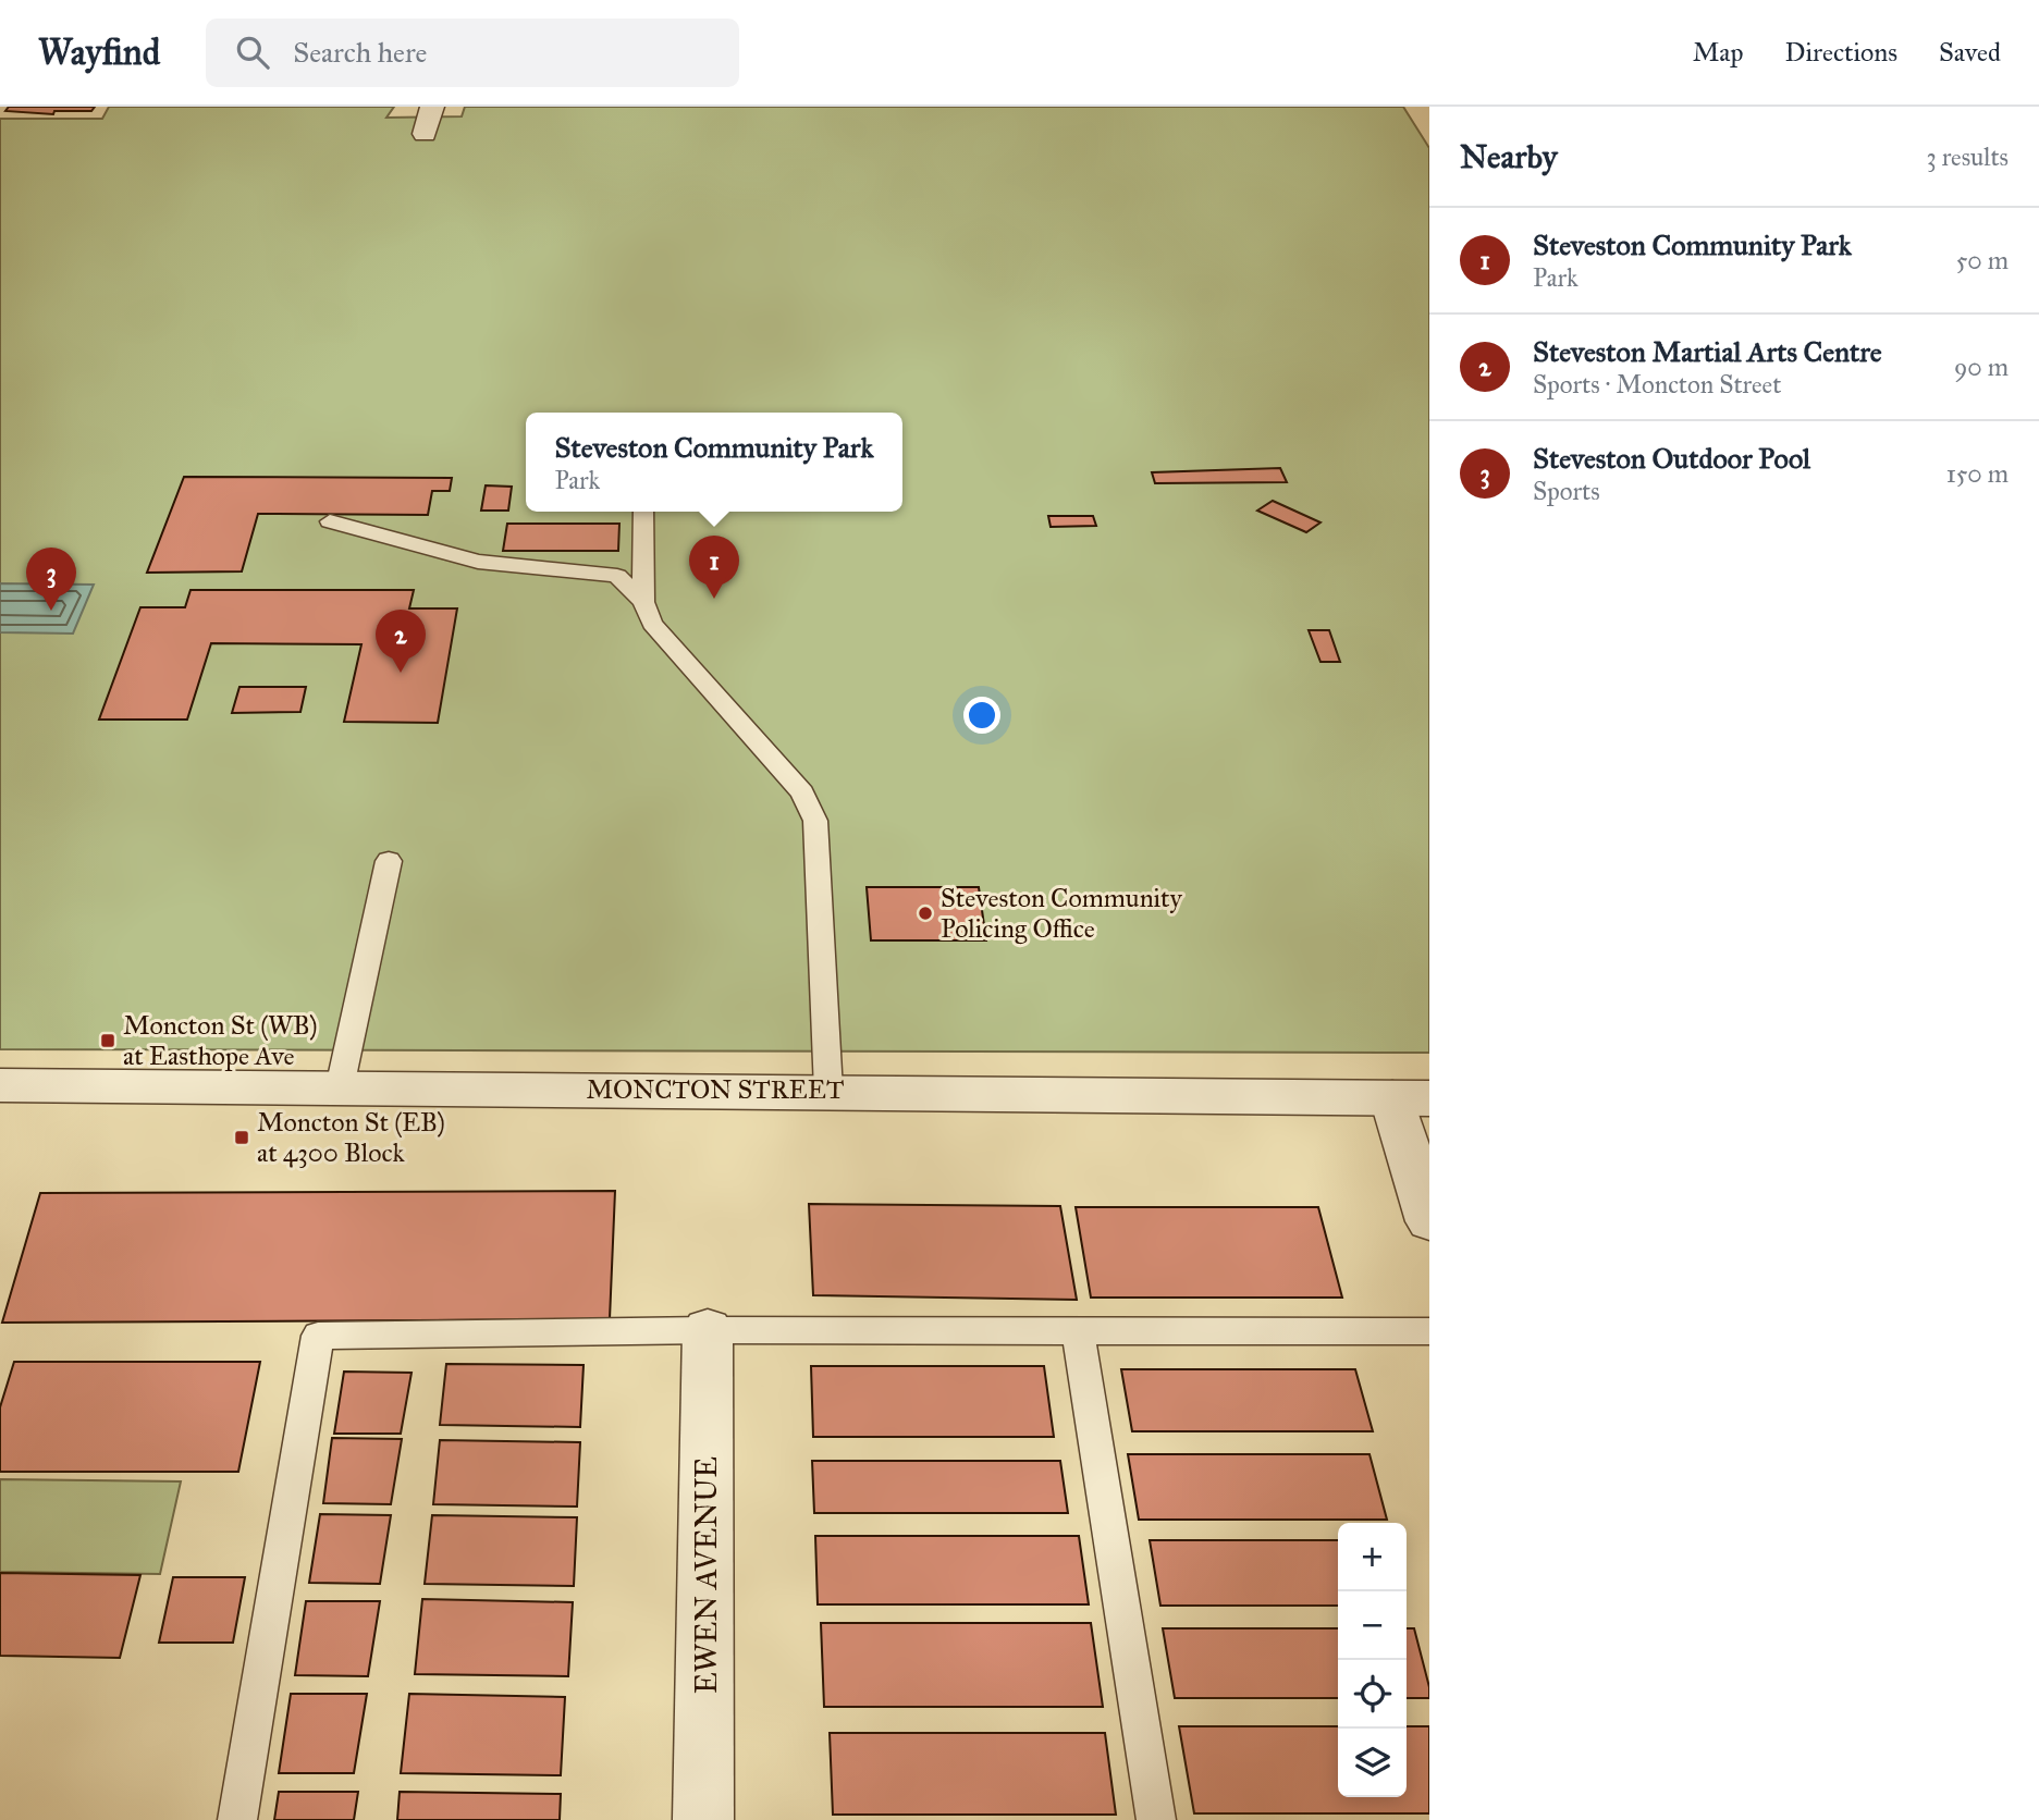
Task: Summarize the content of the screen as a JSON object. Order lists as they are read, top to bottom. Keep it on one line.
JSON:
{"streets":{"street":["MONCTON STREET","EWEN AVENUE"]},"places":{"other":["Steveston Community Policing Office"],"transit":["Moncton St (WB) at Easthope Ave","Moncton St (EB) at 4300 Block"]},"page":{"header":"Wayfind","search":"Search here","nav":["Map","Directions","Saved"],"heading":["Nearby","3 results"],"list":[{"mark":"1","name":"Steveston Community Park","note":"Park","value":"50 m"},{"mark":"2","name":"Steveston Martial Arts Centre","note":"Sports · Moncton Street","value":"90 m"},{"mark":"3","name":"Steveston Outdoor Pool","note":"Sports","value":"150 m"}],"popup":["Steveston Community Park","Park"],"pins":["1","3","2"],"map_buttons":["+","−"]}}
